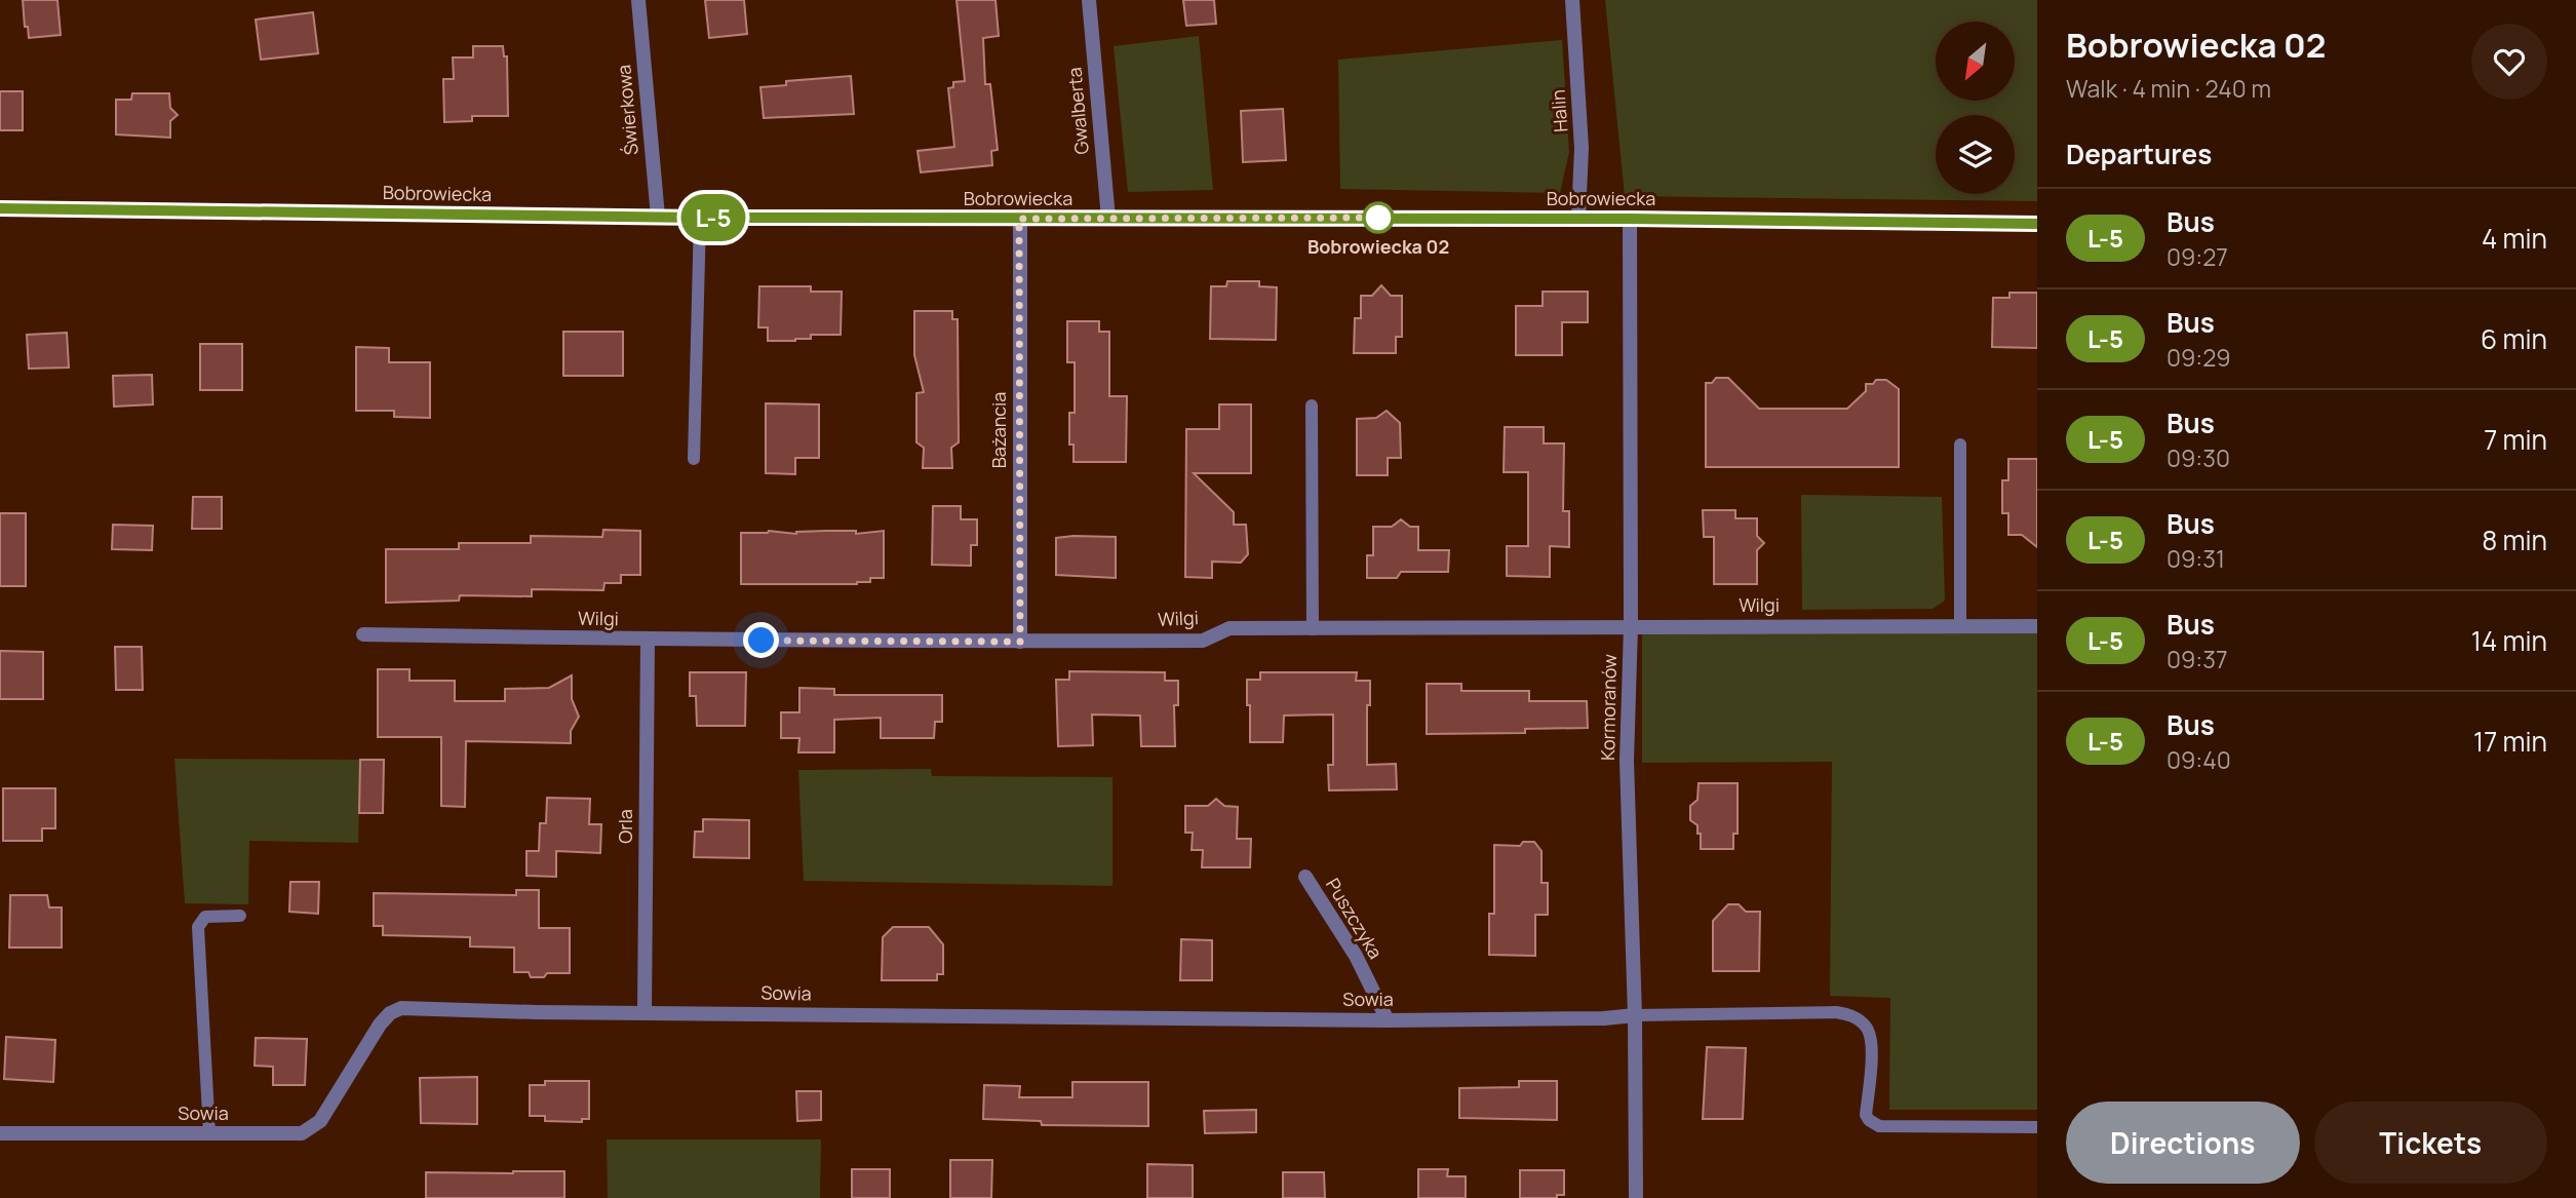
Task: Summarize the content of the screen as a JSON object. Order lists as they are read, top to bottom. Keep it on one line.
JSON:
{"streets":{"street":["Świerkowa","Gwalberta","Halin","Bobrowiecka","Bażancia","Wilgi","Kormoranów","Orla","Puszczyka","Sowia"]},"crossings":[["Świerkowa","Bobrowiecka"],["Gwalberta","Bobrowiecka"],["Halin","Bobrowiecka"],["Bobrowiecka","Bażancia"],["Bobrowiecka","Kormoranów"],["Bażancia","Wilgi"],["Wilgi","Kormoranów"],["Wilgi","Orla"],["Kormoranów","Sowia"],["Orla","Sowia"],["Puszczyka","Sowia"]],"places":["Bobrowiecka 02"],"lines":["bus line L-5"],"north":"bottom left","page":{"on_map":"L-5","heading":[["Bobrowiecka 02","Walk · 4 min · 240 m"],"Departures"],"list":[{"mark":"L-5","name":"Bus","note":"09:27","value":"4 min"},{"mark":"L-5","name":"Bus","note":"09:29","value":"6 min"},{"mark":"L-5","name":"Bus","note":"09:30","value":"7 min"},{"mark":"L-5","name":"Bus","note":"09:31","value":"8 min"},{"mark":"L-5","name":"Bus","note":"09:37","value":"14 min"},{"mark":"L-5","name":"Bus","note":"09:40","value":"17 min"}],"buttons":["Directions","Tickets"]}}
